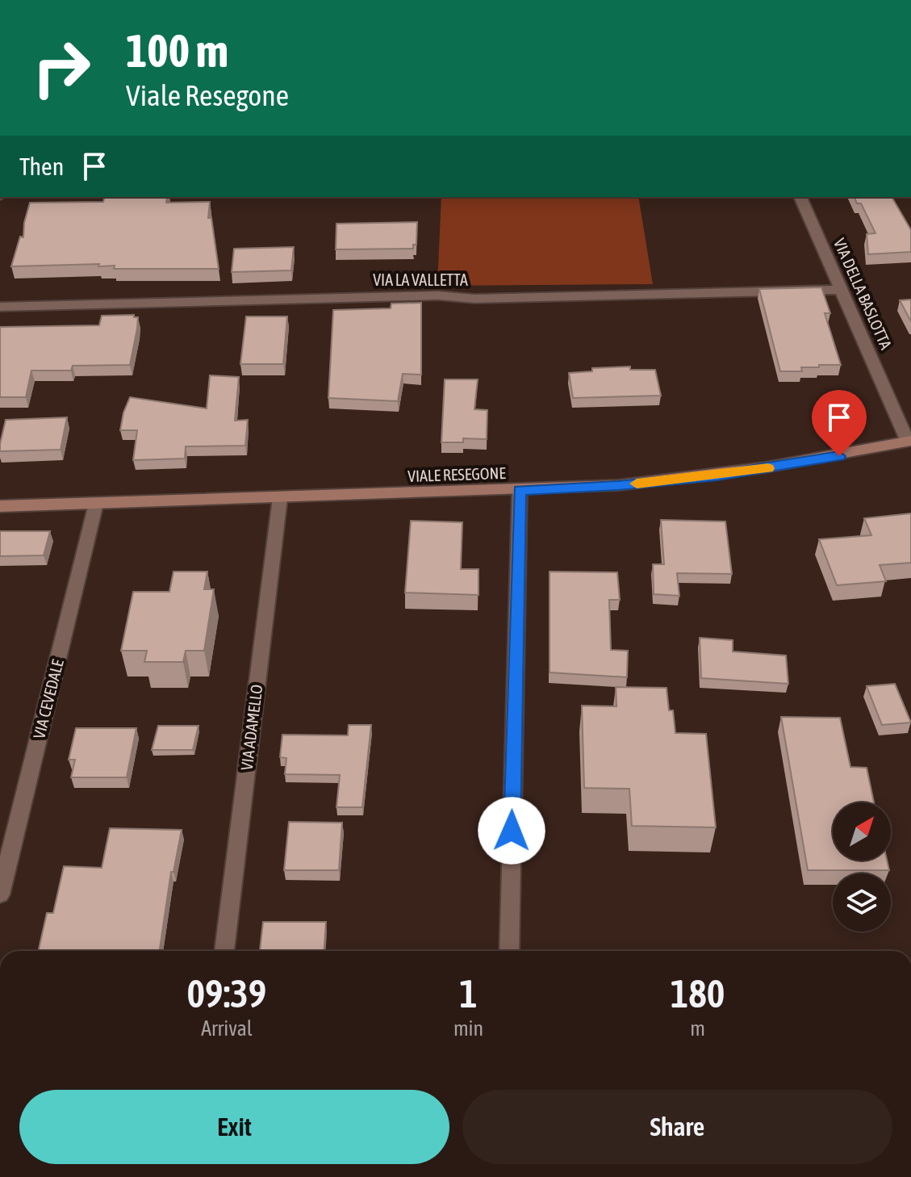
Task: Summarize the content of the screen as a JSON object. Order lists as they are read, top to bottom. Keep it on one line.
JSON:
{"streets":{"street":["VIA LA VALLETTA","VIA DELLA BASLOTTA","VIALE RESEGONE","VIA CEVEDALE","VIA ADAMELLO"]},"crossings":[["VIA LA VALLETTA","VIA DELLA BASLOTTA"],["VIA DELLA BASLOTTA","VIALE RESEGONE"],["VIALE RESEGONE","VIA CEVEDALE"],["VIALE RESEGONE","VIA ADAMELLO"]],"north":"top right","page":{"turn":["100 m","Viale Resegone"],"then":"Then","eta":["09:39","Arrival","1","min","180","m"],"buttons":["Exit","Share"]}}
